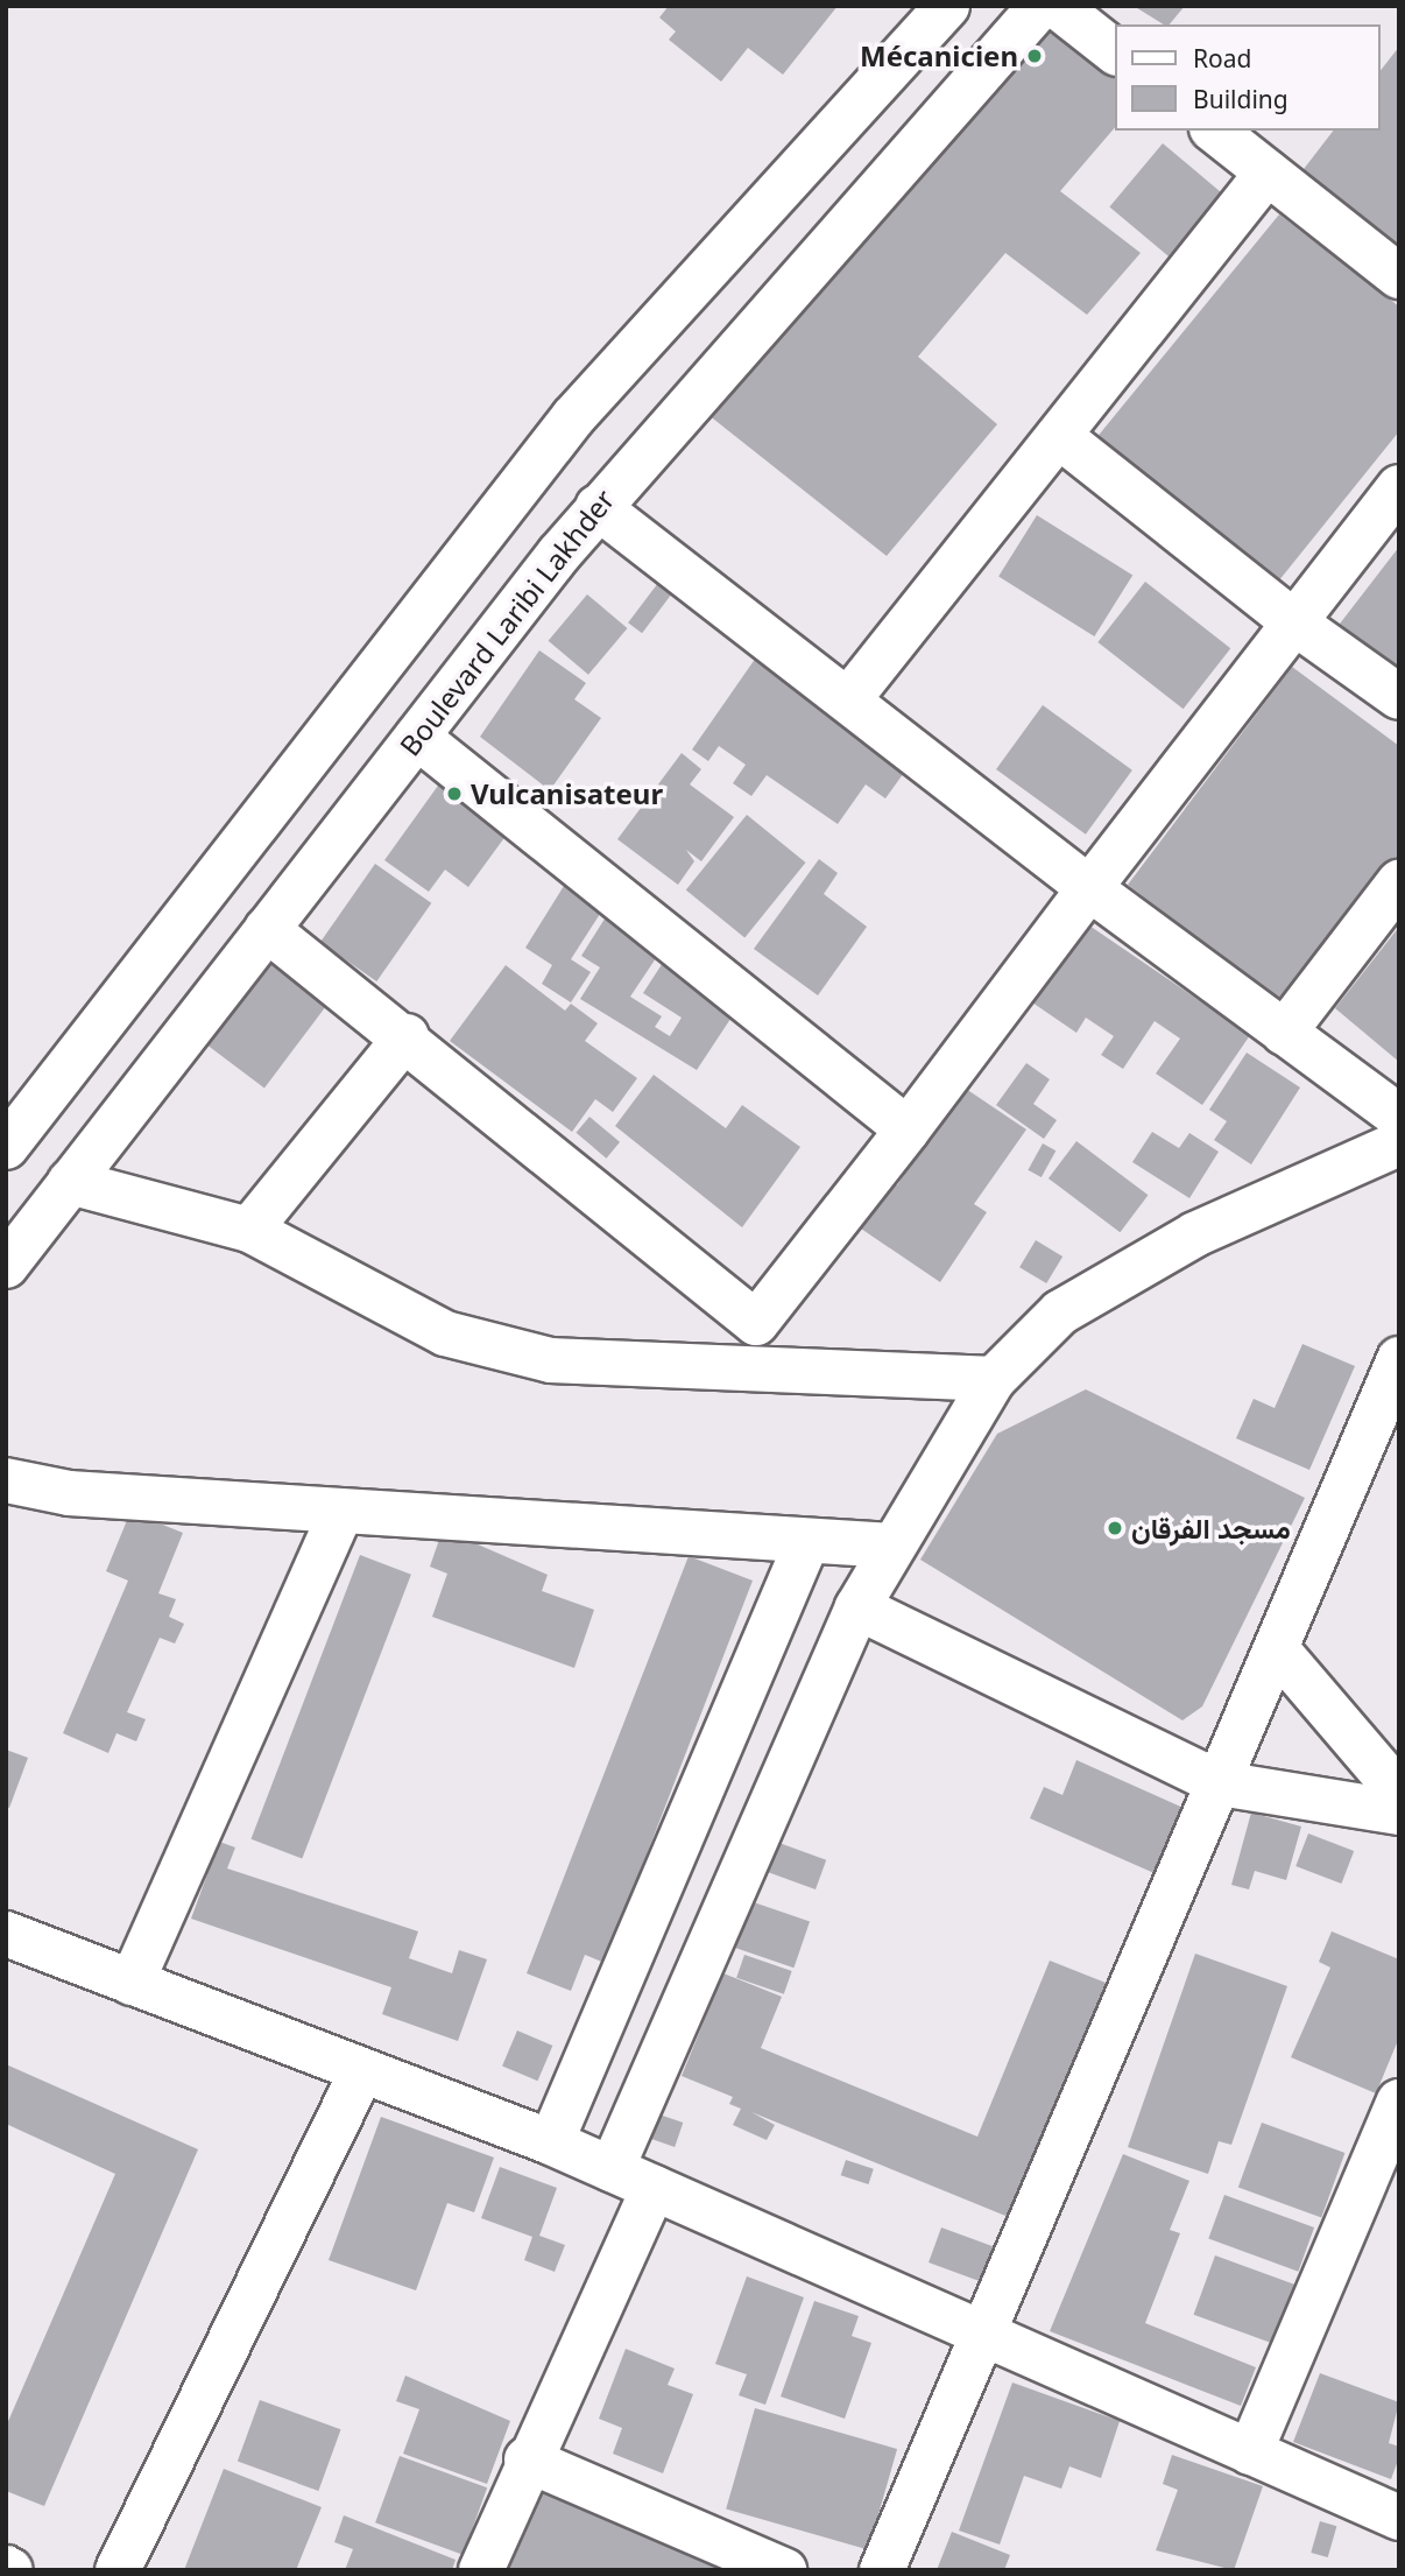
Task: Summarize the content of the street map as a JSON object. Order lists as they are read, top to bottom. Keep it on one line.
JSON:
{"streets":{"street":["Boulevard Laribi Lakhder"]},"places":["Mécanicien","Vulcanisateur","مسجد الفرقان"],"legend":["Road","Building"]}
